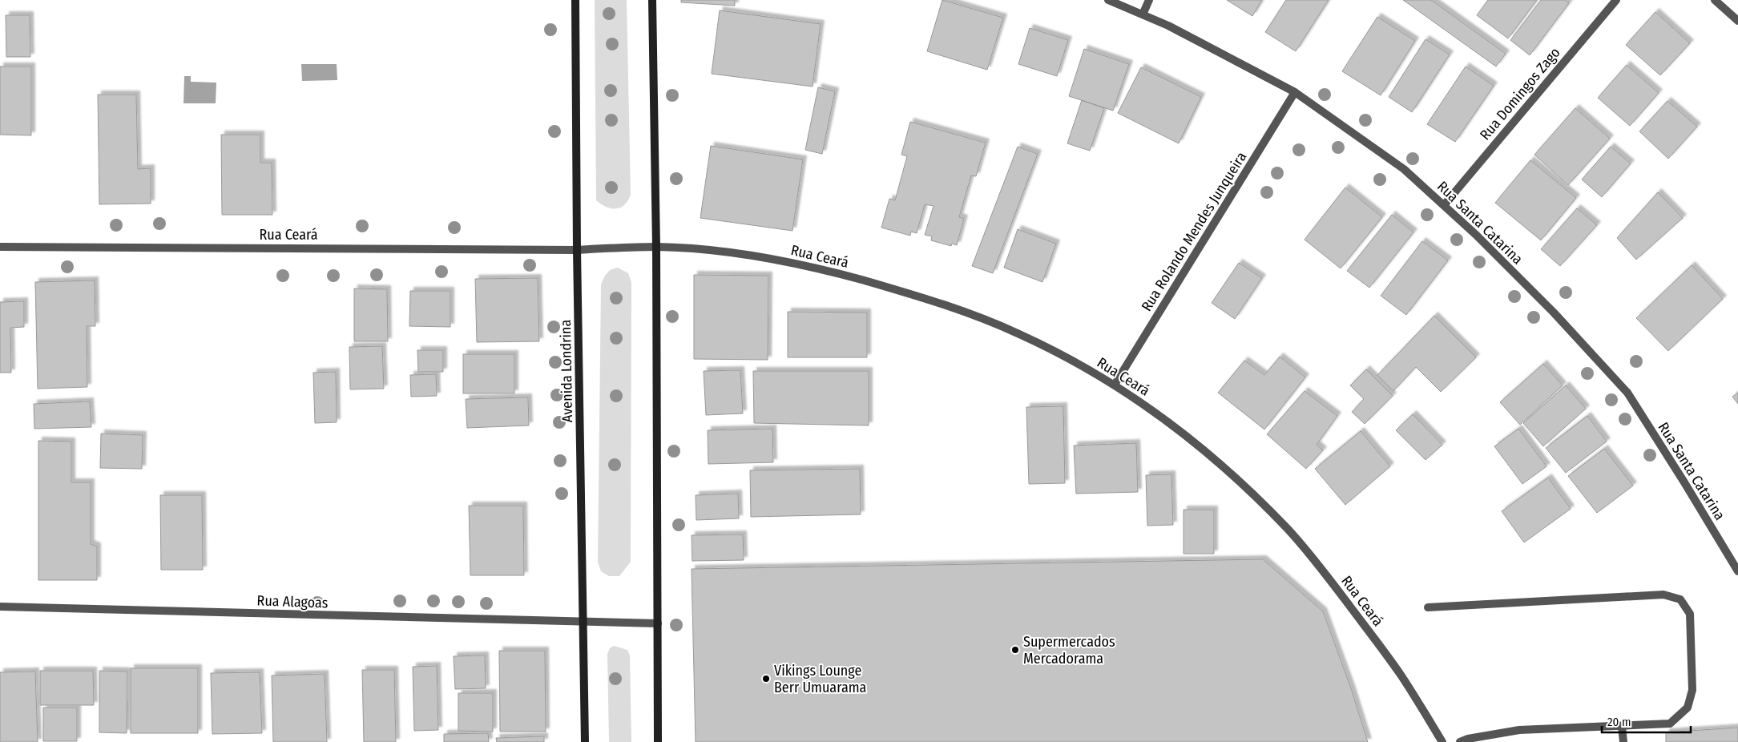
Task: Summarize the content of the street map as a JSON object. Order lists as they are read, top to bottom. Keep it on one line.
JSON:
{"streets":{"main road":["Avenida Londrina"],"street":["Rua Domingos Zago","Rua Santa Catarina","Rua Rolando Mendes Junqueira","Rua Ceará","Rua Alagoas"]},"crossings":[["Rua Domingos Zago","Rua Santa Catarina"],["Rua Santa Catarina","Rua Rolando Mendes Junqueira"],["Rua Rolando Mendes Junqueira","Rua Ceará"],["Rua Ceará","Avenida Londrina"],["Avenida Londrina","Rua Alagoas"]],"places":["Supermercados Mercadorama","Vikings Lounge Berr Umuarama"],"scale_bar":"20 m"}
